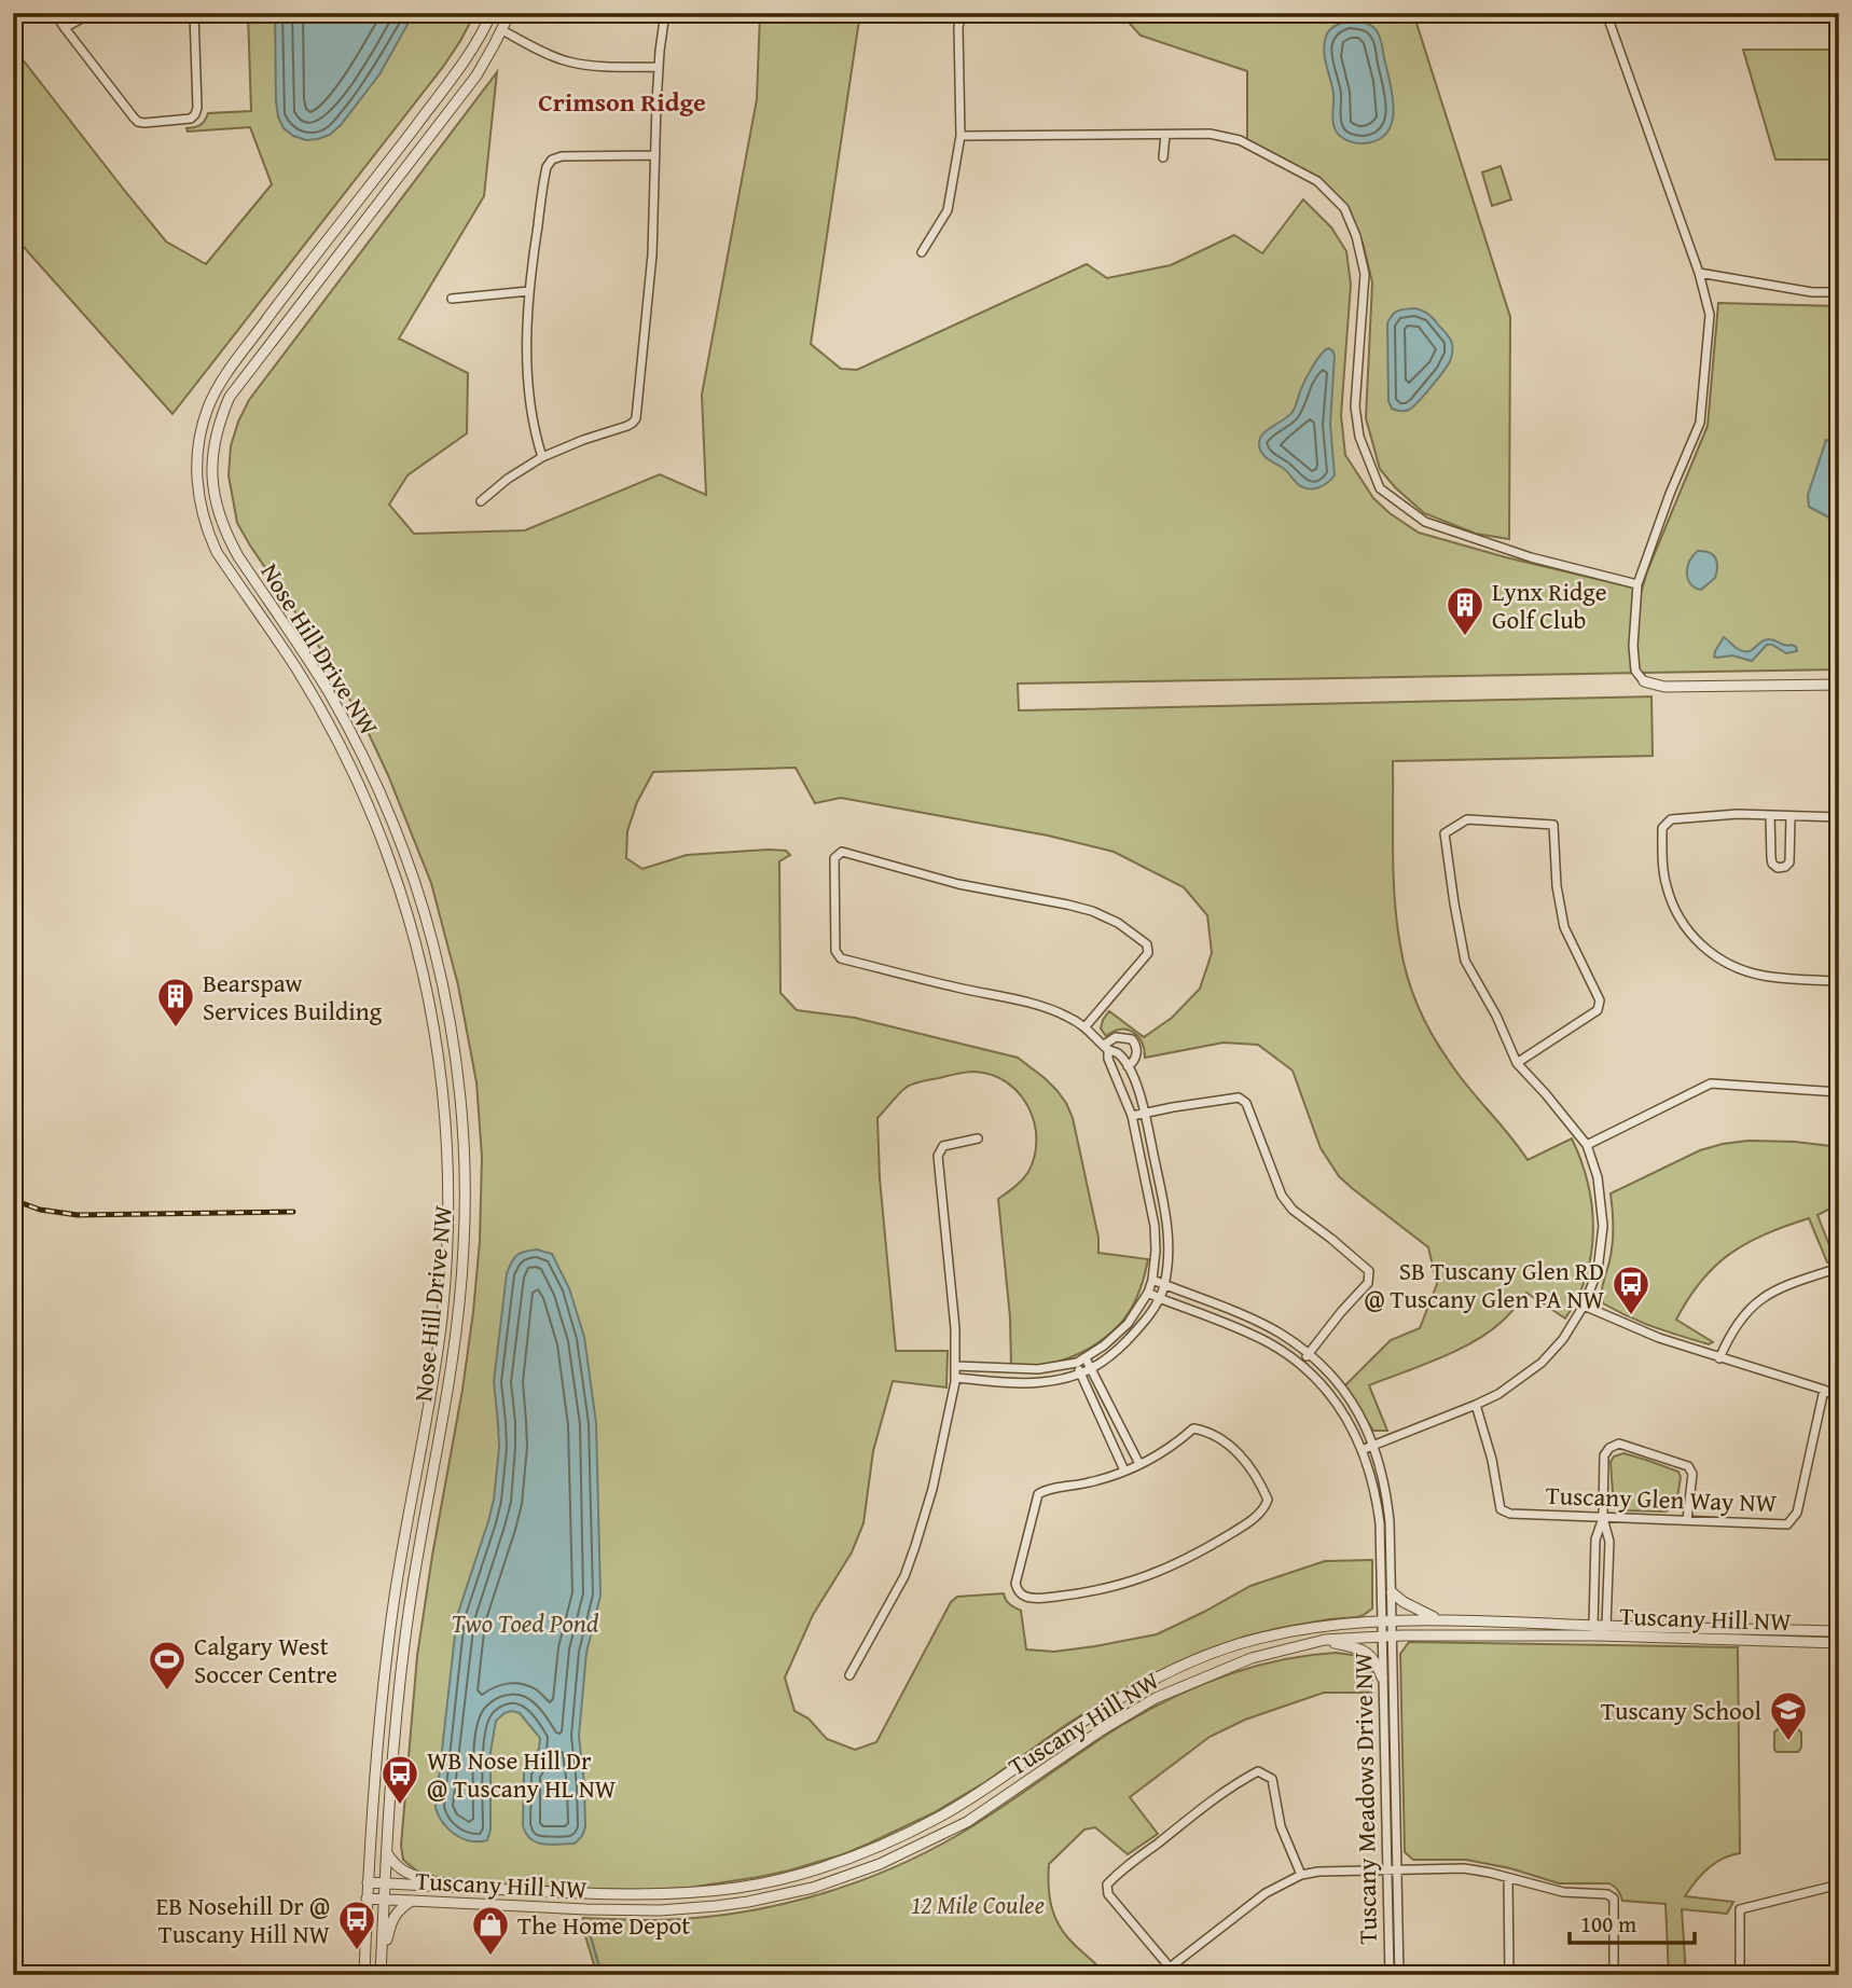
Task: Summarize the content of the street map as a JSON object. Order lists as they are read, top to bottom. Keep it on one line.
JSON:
{"streets":{"street":["Nose Hill Drive NW","Tuscany Glen Way NW","Tuscany Hill NW","Tuscany Meadows Drive NW"]},"crossings":[["Nose Hill Drive NW","Tuscany Hill NW"],["Tuscany Hill NW","Tuscany Meadows Drive NW"]],"districts":["Crimson Ridge"],"water":["Two Toed Pond"],"parks":["12 Mile Coulee"],"places":{"building":["Lynx Ridge Golf Club","Bearspaw Services Building"],"bus stop":["SB Tuscany Glen RD @ Tuscany Glen PA NW","WB Nose Hill Dr @ Tuscany HL NW","EB Nosehill Dr @ Tuscany Hill NW"],"sports":["Calgary West Soccer Centre"],"school or university":["Tuscany School"],"shop":["The Home Depot"]},"scale_bar":"100 m"}
